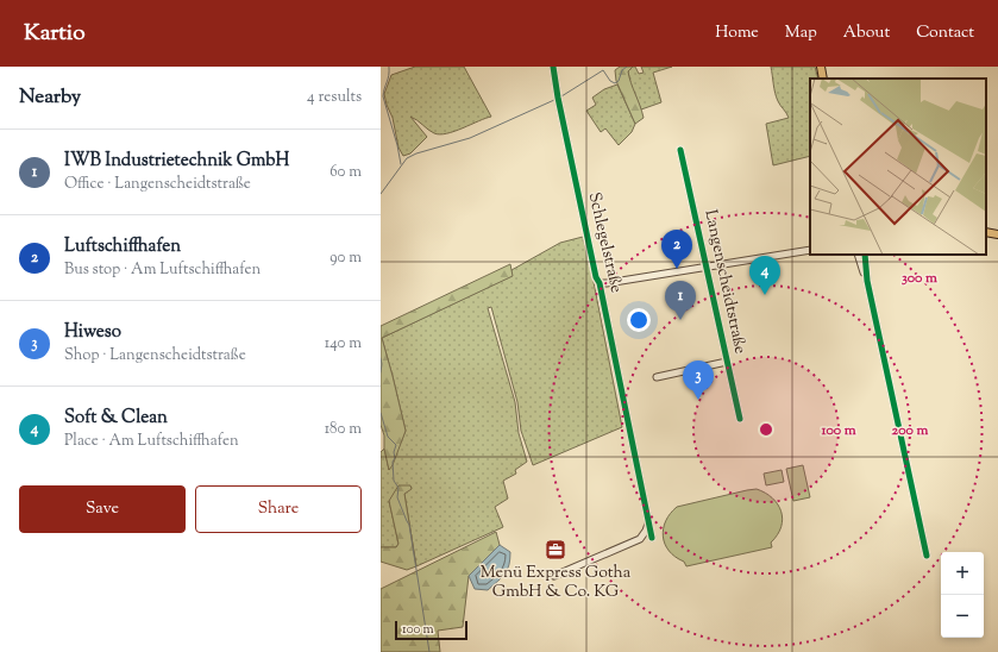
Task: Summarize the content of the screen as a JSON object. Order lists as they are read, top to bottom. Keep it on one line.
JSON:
{"streets":{"street":["Schlegelstraße","Langenscheidtstraße"]},"places":{"office":["Menü Express Gotha GmbH & Co. KG"]},"scale_bar":"100 m","page":{"header":"Kartio","nav":["Home","Map","About","Contact"],"heading":["Nearby","4 results"],"list":[{"mark":"1","name":"IWB Industrietechnik GmbH","note":"Office · Langenscheidtstraße","value":"60 m"},{"mark":"2","name":"Luftschiffhafen","note":"Bus stop · Am Luftschiffhafen","value":"90 m"},{"mark":"3","name":"Hiweso","note":"Shop · Langenscheidtstraße","value":"140 m"},{"mark":"4","name":"Soft & Clean","note":"Place · Am Luftschiffhafen","value":"180 m"}],"pins":["2","4","1","3"],"buttons":["Save","Share"],"map_buttons":["+","−"],"scale":"100 m"},"rings":["300 m","100 m","200 m"]}
